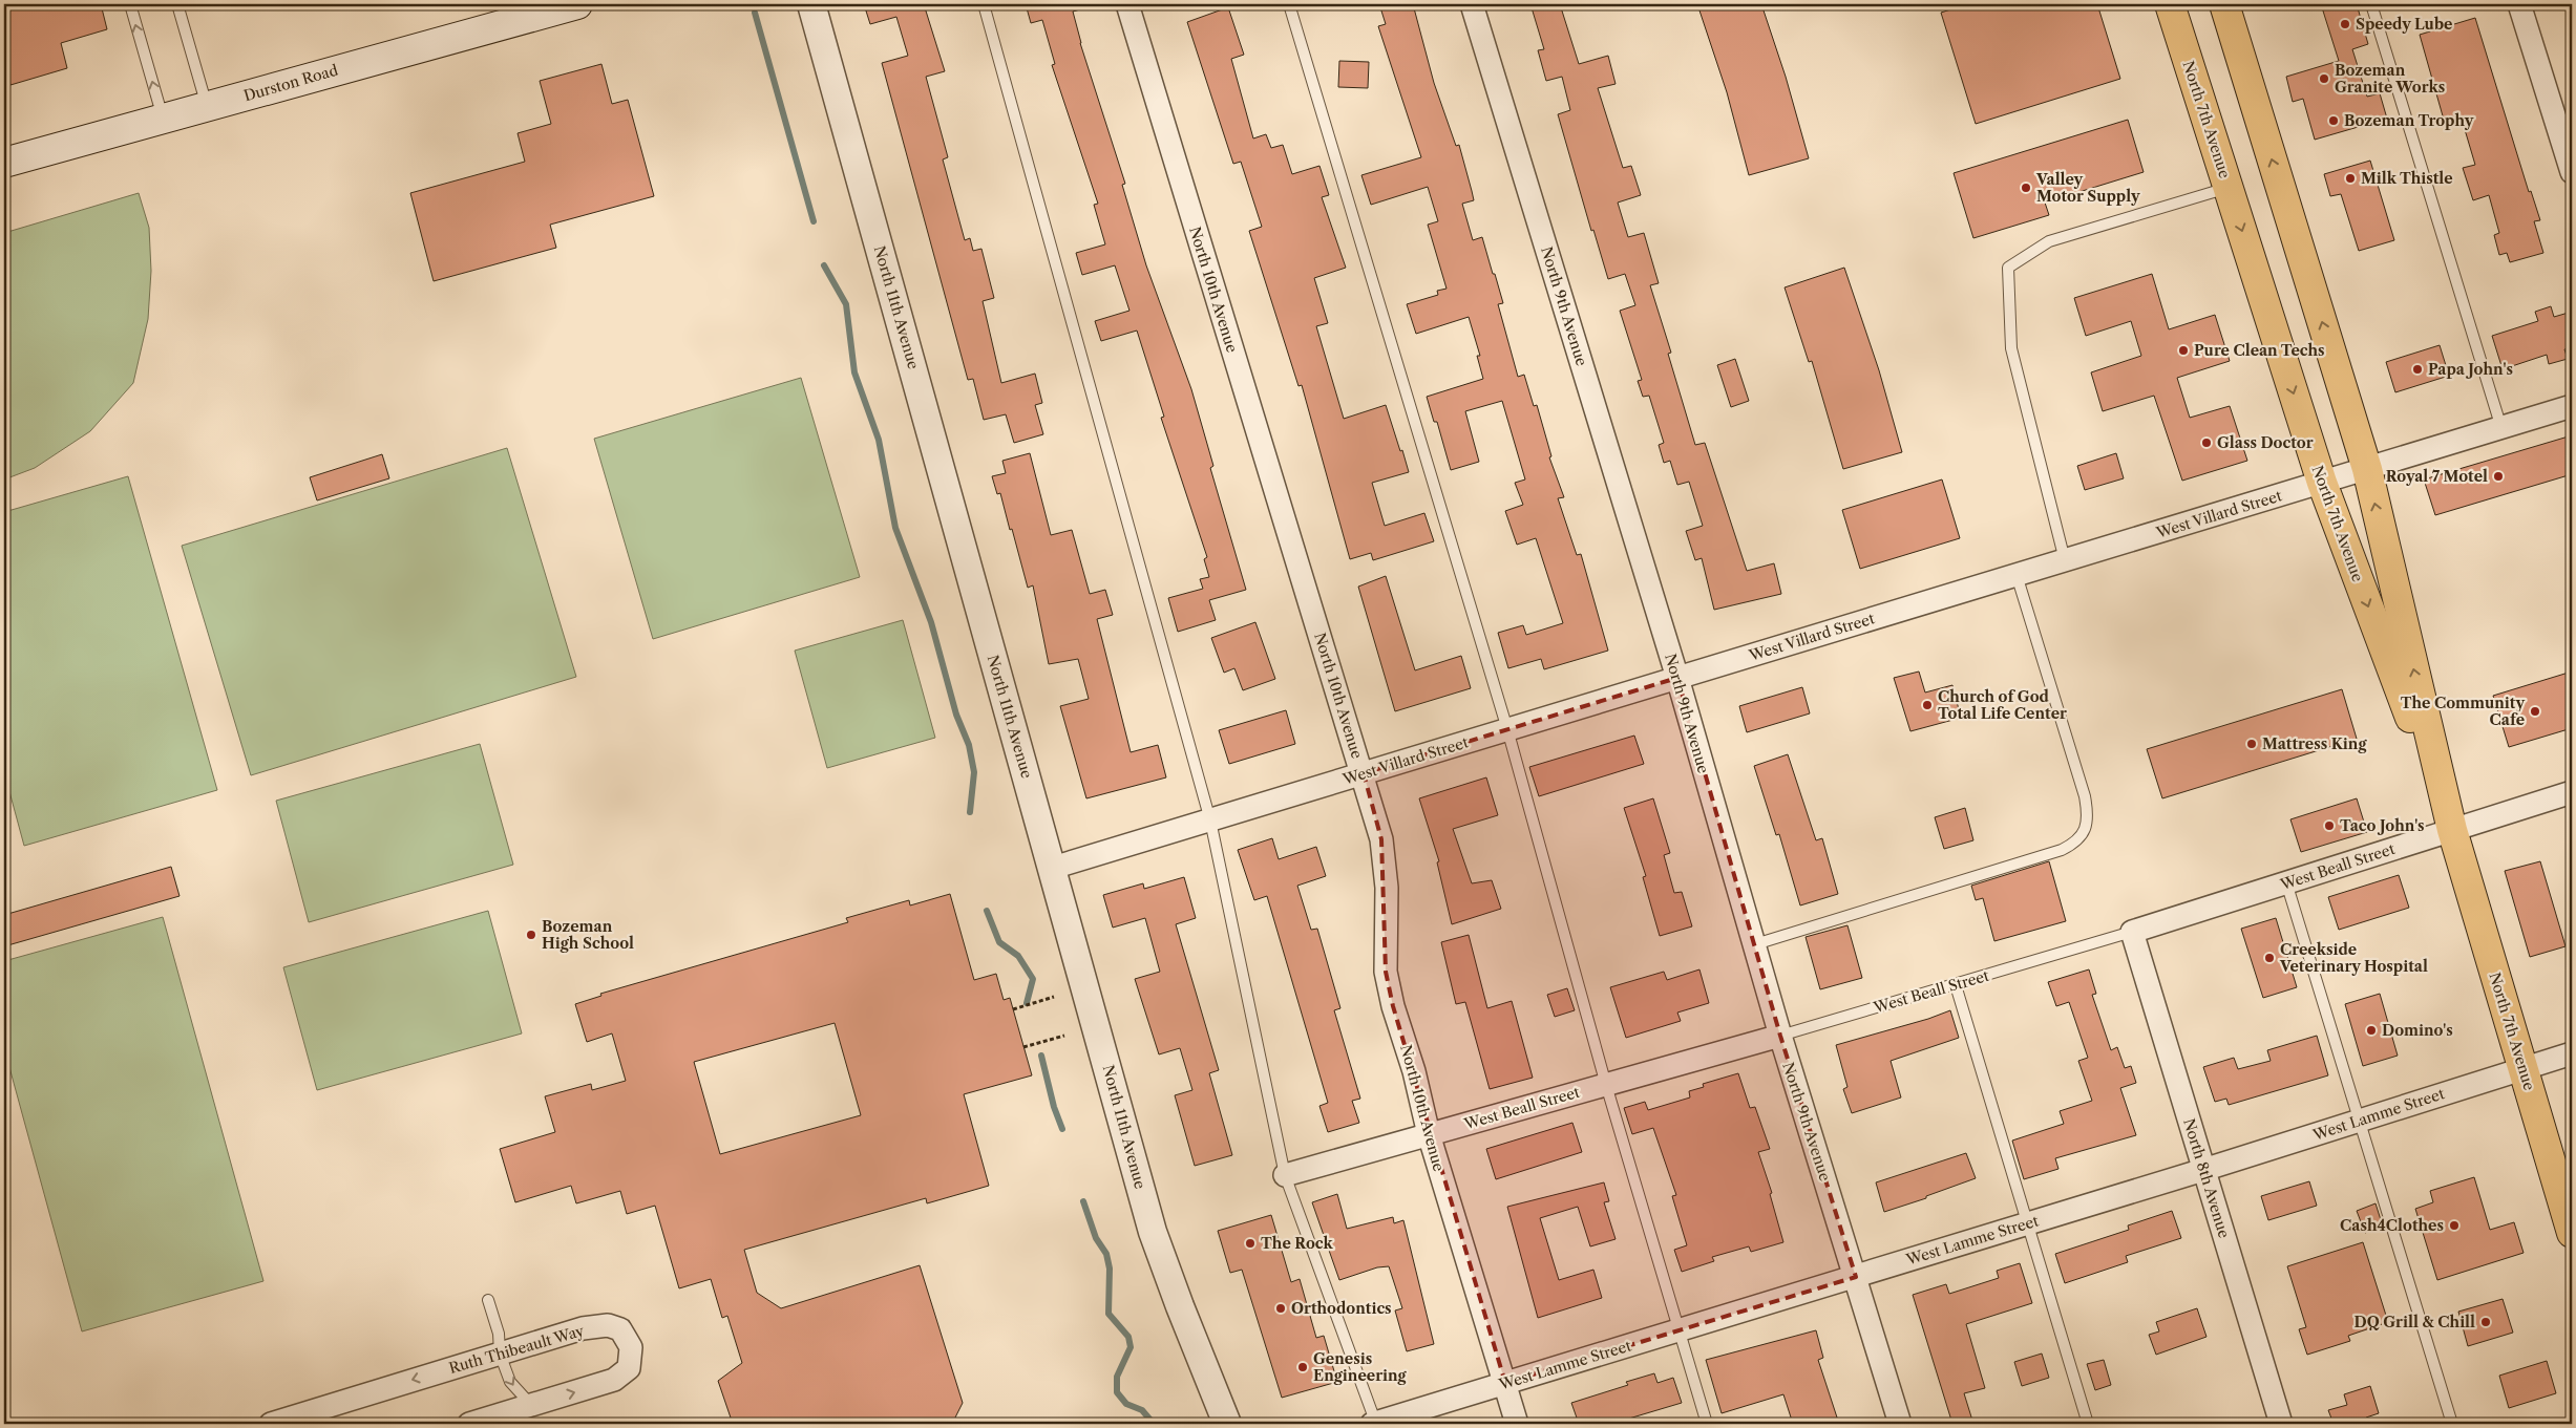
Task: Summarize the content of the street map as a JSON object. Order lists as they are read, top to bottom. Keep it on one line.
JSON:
{"streets":{"main road":["Durston Road","North 7th Avenue"],"street":["North 10th Avenue","North 9th Avenue","North 11th Avenue","West Villard Street","West Beall Street","West Lamme Street","North 8th Avenue","Ruth Thibeault Way"]},"crossings":[["North 7th Avenue","West Villard Street"],["North 7th Avenue","West Beall Street"],["North 7th Avenue","West Lamme Street"],["North 10th Avenue","West Villard Street"],["North 10th Avenue","West Beall Street"],["North 10th Avenue","West Lamme Street"],["North 9th Avenue","West Villard Street"],["North 9th Avenue","West Beall Street"],["North 9th Avenue","West Lamme Street"],["North 11th Avenue","West Villard Street"],["West Beall Street","North 8th Avenue"],["West Lamme Street","North 8th Avenue"]],"places":["Speedy Lube","Bozeman Granite Works","Bozeman Trophy","Milk Thistle","Valley Motor Supply","Pure Clean Techs","Papa John's","Glass Doctor","Royal 7 Motel","Church of God Total Life Center","The Community Cafe","Mattress King","Taco John's","Bozeman High School","Creekside Veterinary Hospital","Domino's","Cash4Clothes","The Rock","Orthodontics","DQ Grill & Chill","Genesis Engineering"]}
